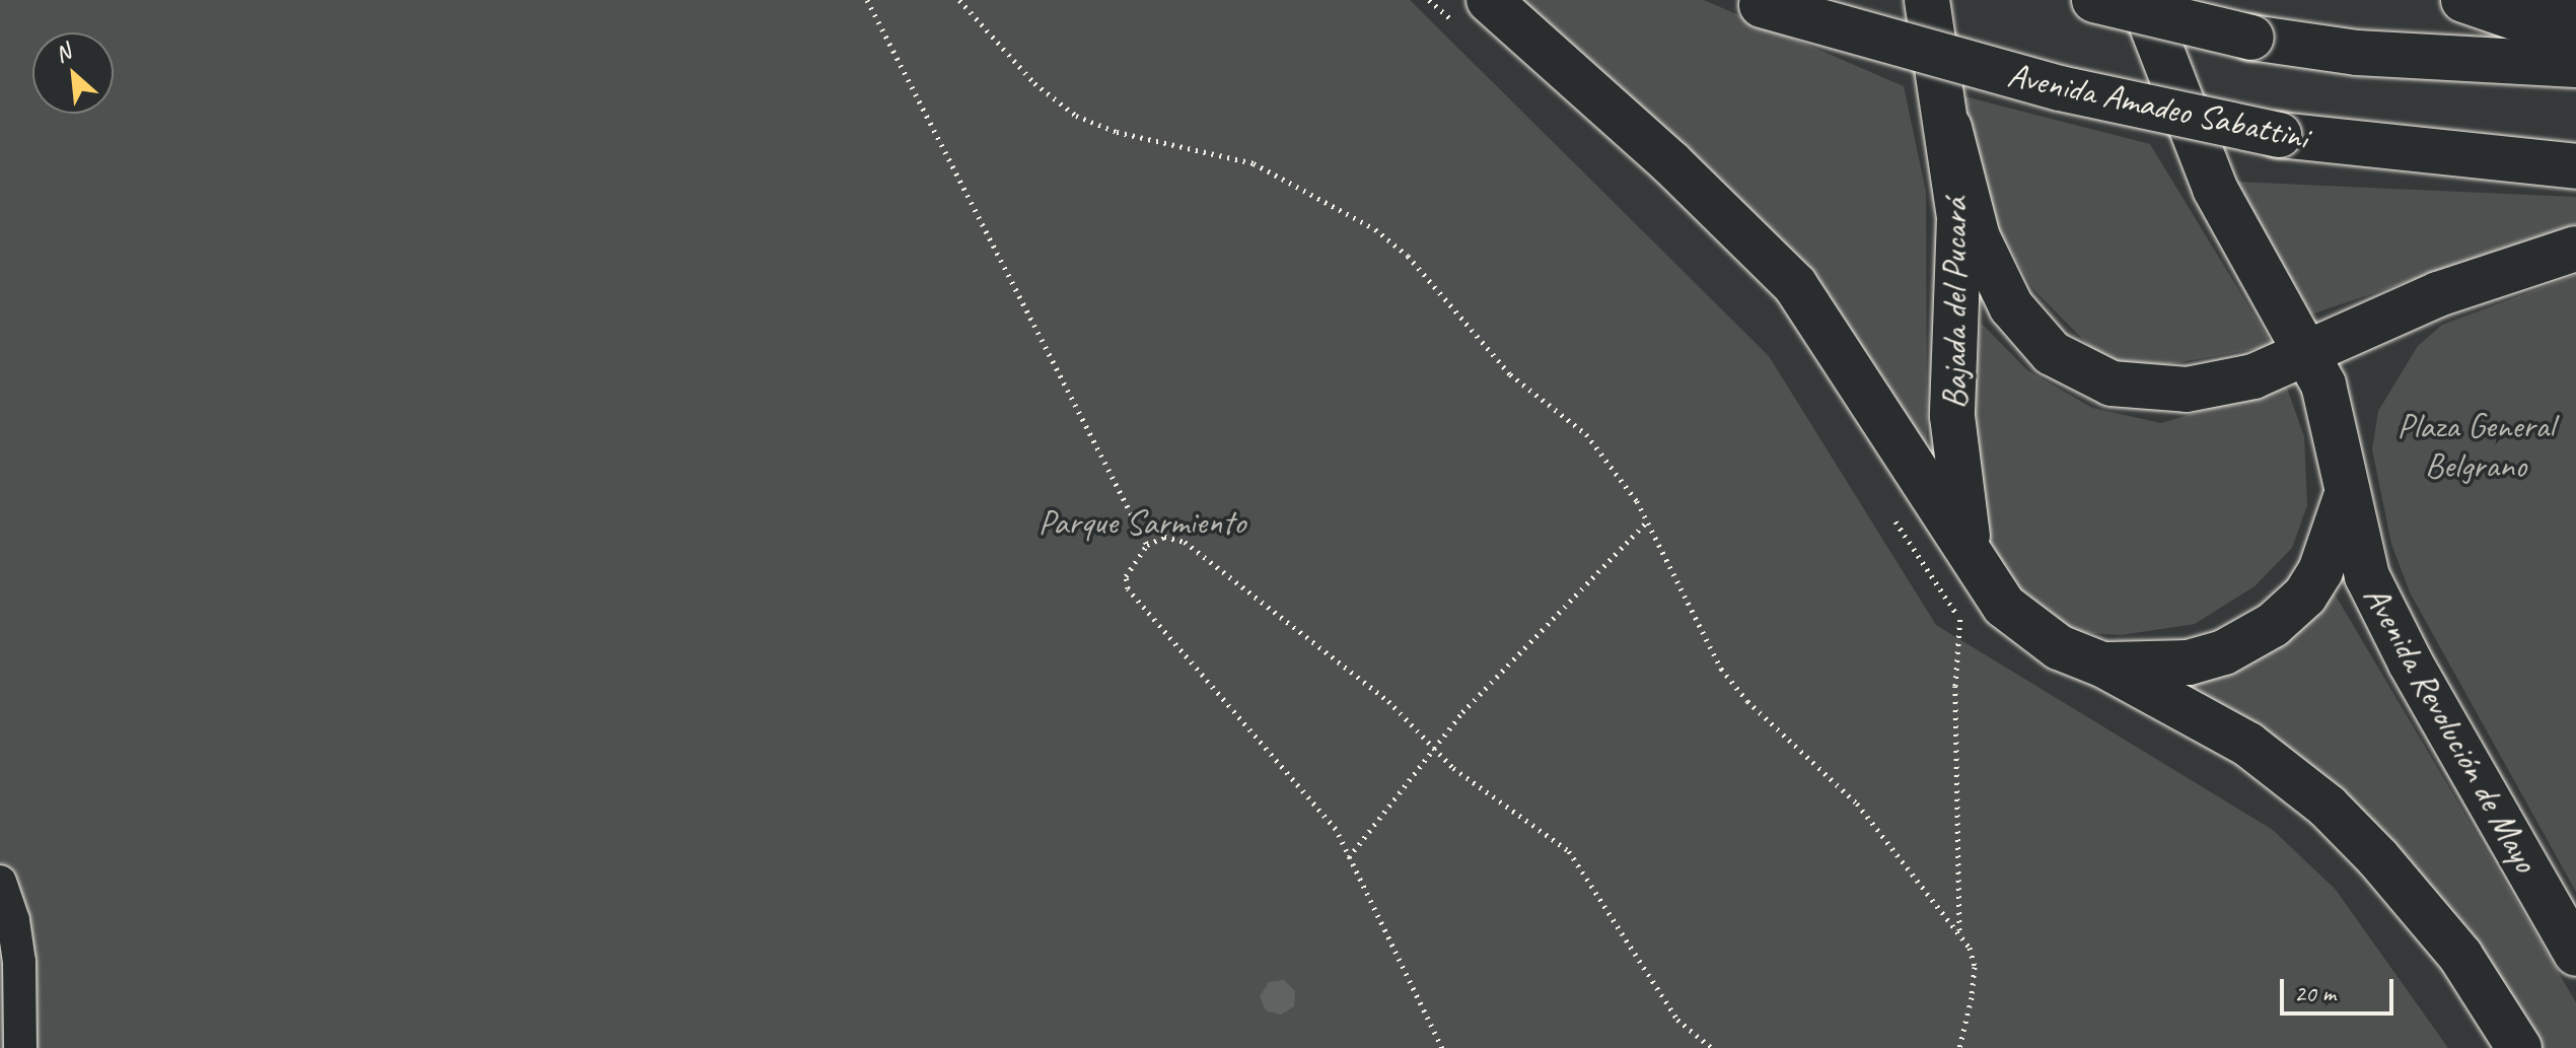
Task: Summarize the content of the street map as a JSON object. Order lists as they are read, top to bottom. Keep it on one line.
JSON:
{"streets":{"main road":["Avenida Amadeo Sabattini","Bajada del Pucará","Avenida Revolución de Mayo"]},"parks":["Plaza General Belgrano","Parque Sarmiento"],"scale_bar":"20 m","north":"top left"}
